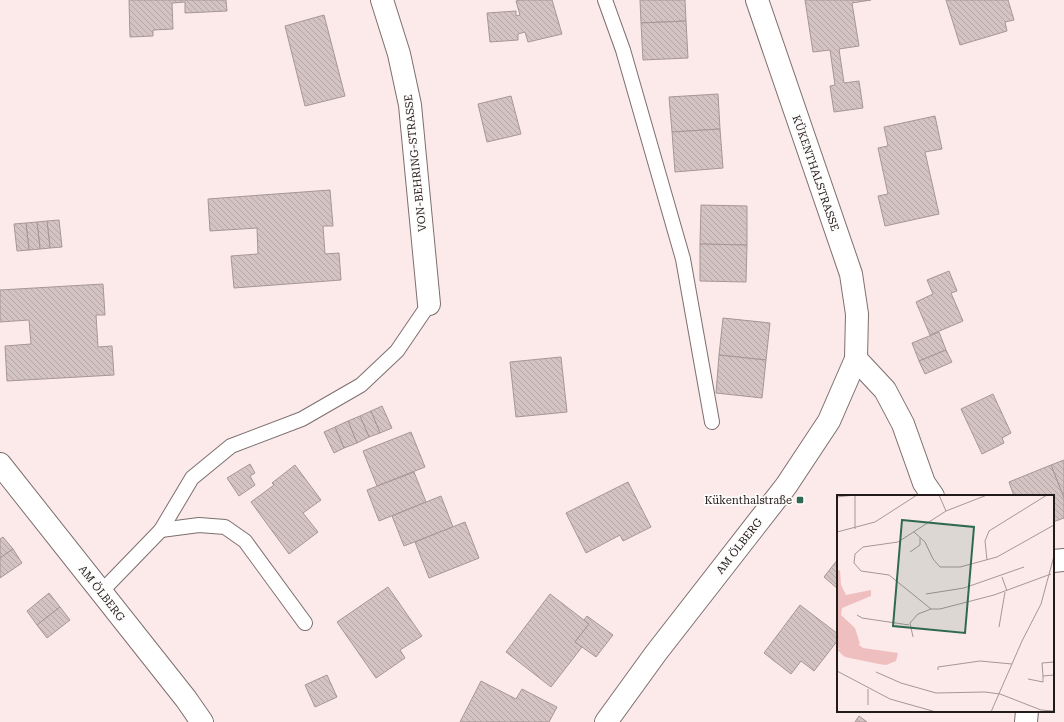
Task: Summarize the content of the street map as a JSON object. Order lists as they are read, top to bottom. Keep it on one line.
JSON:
{"streets":{"street":["VON-BEHRING-STRASSE","KÜKENTHALSTRASSE","AM ÖLBERG"]},"crossings":[["KÜKENTHALSTRASSE","AM ÖLBERG"]],"places":{"transit":["Kükenthalstraße"]}}
